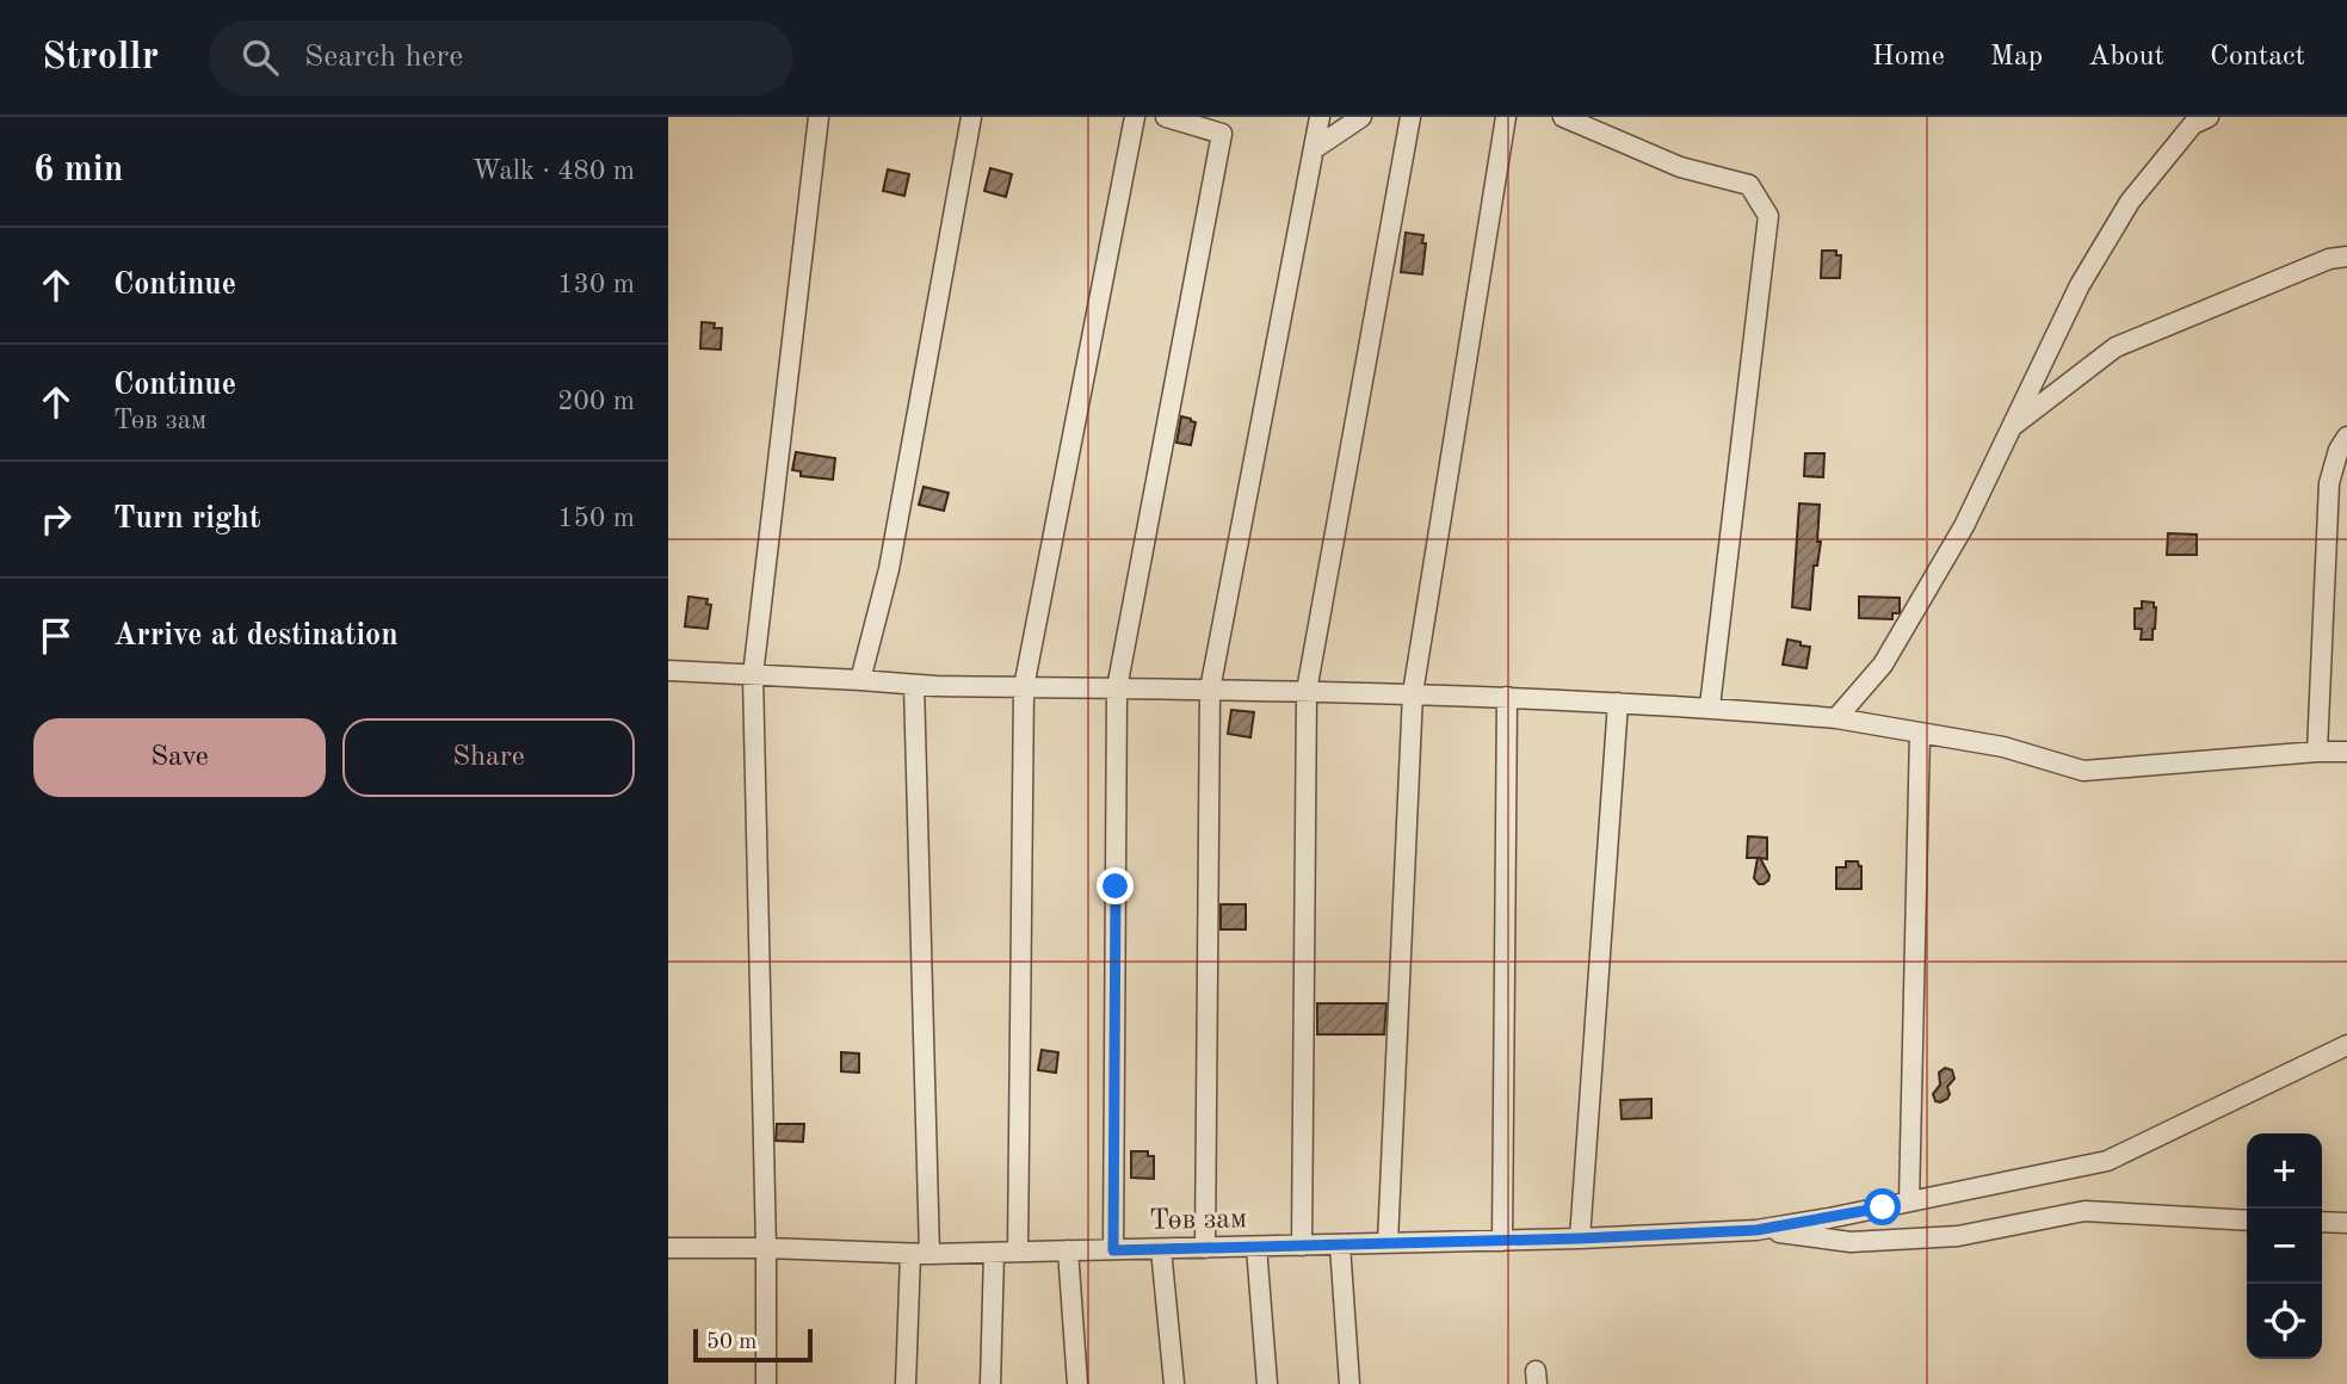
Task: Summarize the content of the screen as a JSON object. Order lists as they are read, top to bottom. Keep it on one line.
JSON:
{"streets":{"street":["Төв зам"]},"scale_bar":"50 m","page":{"header":"Strollr","search":"Search here","nav":["Home","Map","About","Contact"],"heading":["6 min","Walk · 480 m"],"list":[["Continue","130 m"],["Continue","Төв зам","200 m"],["Turn right","150 m"],"Arrive at destination"],"buttons":["Save","Share"],"map_buttons":["+","−"],"scale":"50 m"}}
